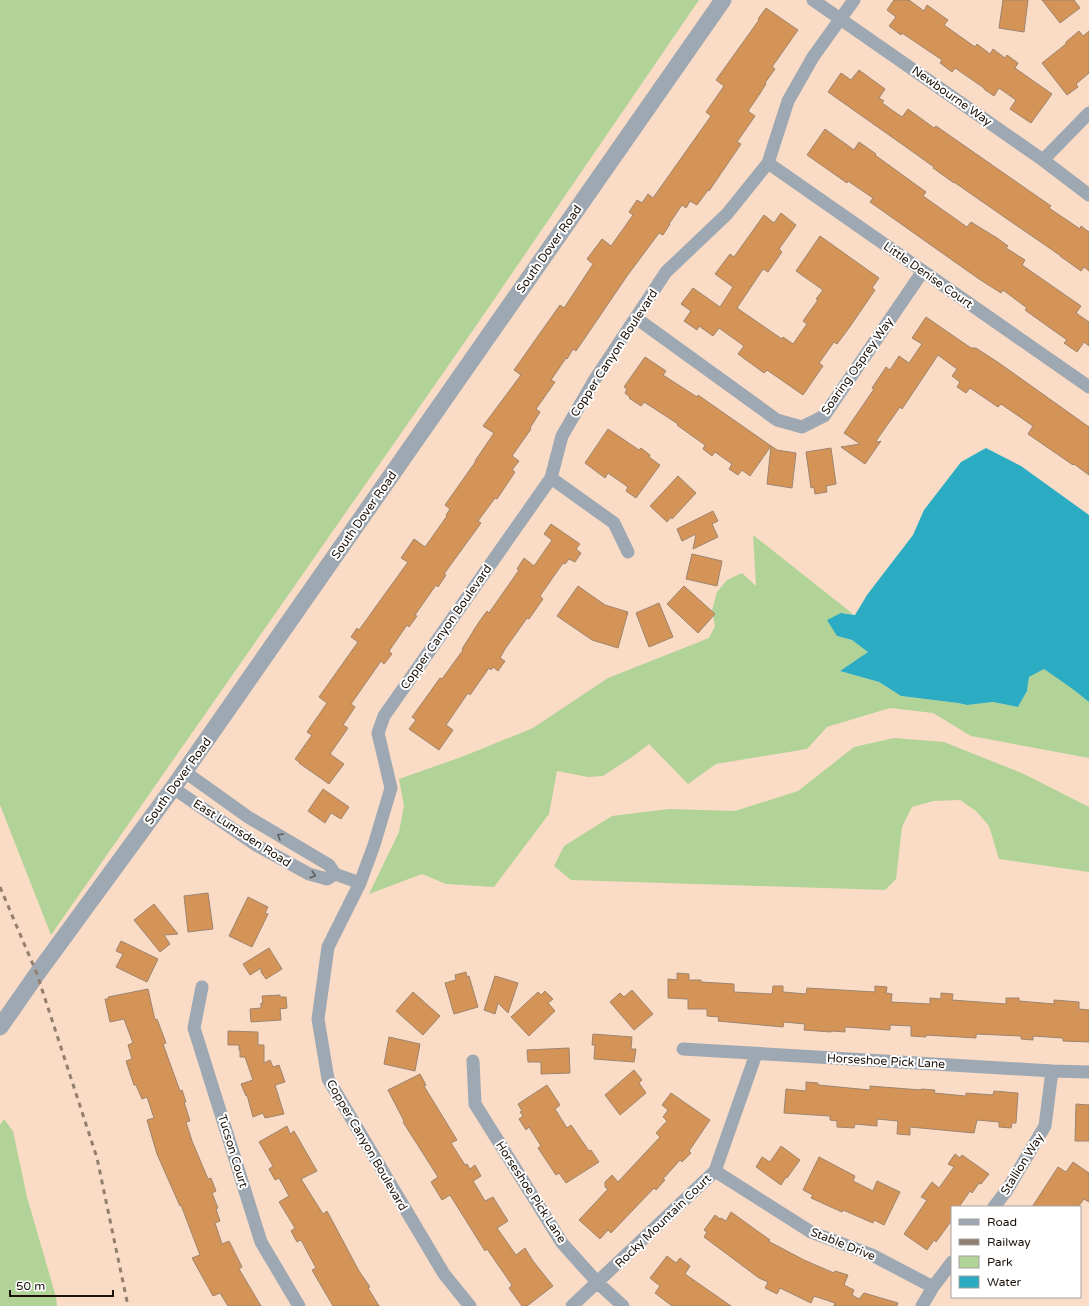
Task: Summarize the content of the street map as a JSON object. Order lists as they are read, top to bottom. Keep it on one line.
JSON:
{"streets":{"street":["Newbourne Way","South Dover Road","Little Denise Court","Copper Canyon Boulevard","Soaring Osprey Way","East Lumsden Road","Horseshoe Pick Lane","Tucson Court","Stallion Way","Rocky Mountain Court","Stable Drive"]},"crossings":[["Newbourne Way","Copper Canyon Boulevard"],["South Dover Road","East Lumsden Road"],["Little Denise Court","Copper Canyon Boulevard"],["Little Denise Court","Soaring Osprey Way"],["Copper Canyon Boulevard","Soaring Osprey Way"],["Copper Canyon Boulevard","East Lumsden Road"],["Horseshoe Pick Lane","Stallion Way"],["Horseshoe Pick Lane","Rocky Mountain Court"],["Rocky Mountain Court","Stable Drive"]],"legend":["Road","Railway","Park","Water"],"scale_bar":"50 m"}
